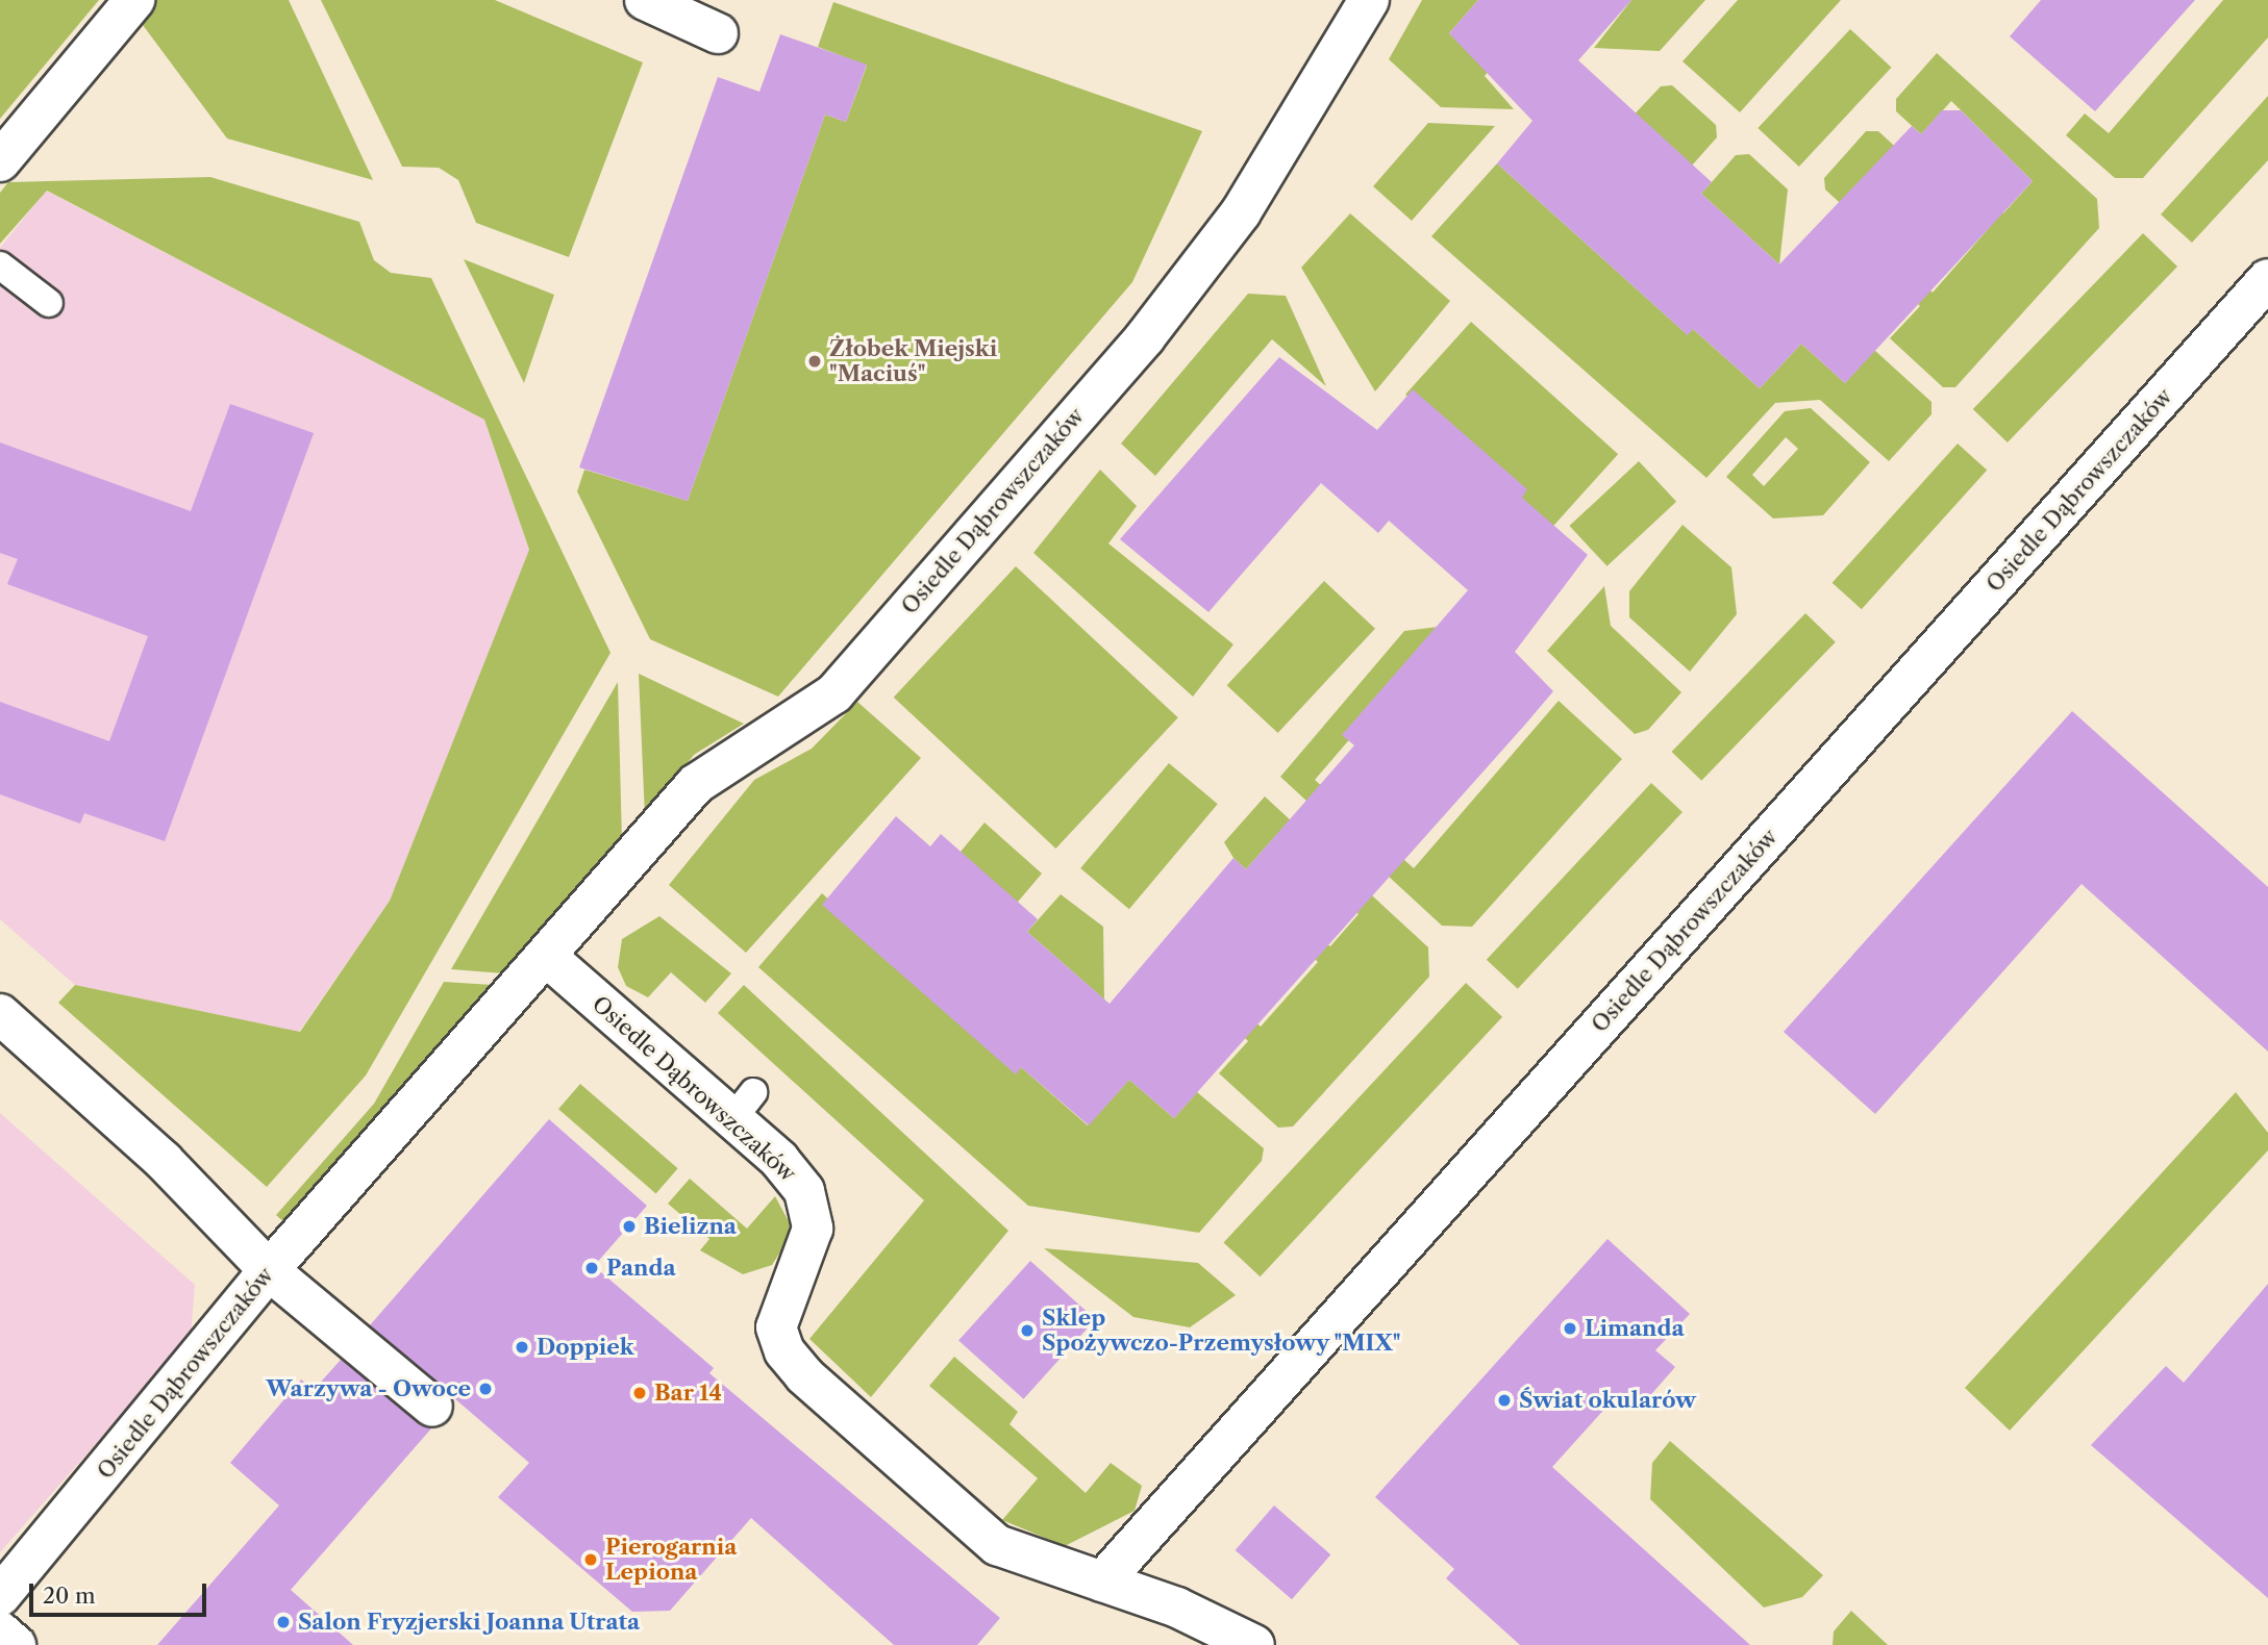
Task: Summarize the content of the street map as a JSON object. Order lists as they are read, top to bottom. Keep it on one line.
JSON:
{"streets":{"street":["Osiedle Dąbrowszczaków"]},"places":["Żłobek Miejski \"Maciuś\"","Bielizna","Panda","Limanda","Sklep Spożywczo-Przemysłowy \"MIX\"","Doppiek","Warzywa - Owoce","Bar 14","Świat okularów","Pierogarnia Lepiona","Salon Fryzjerski Joanna Utrata"],"scale_bar":"20 m"}
